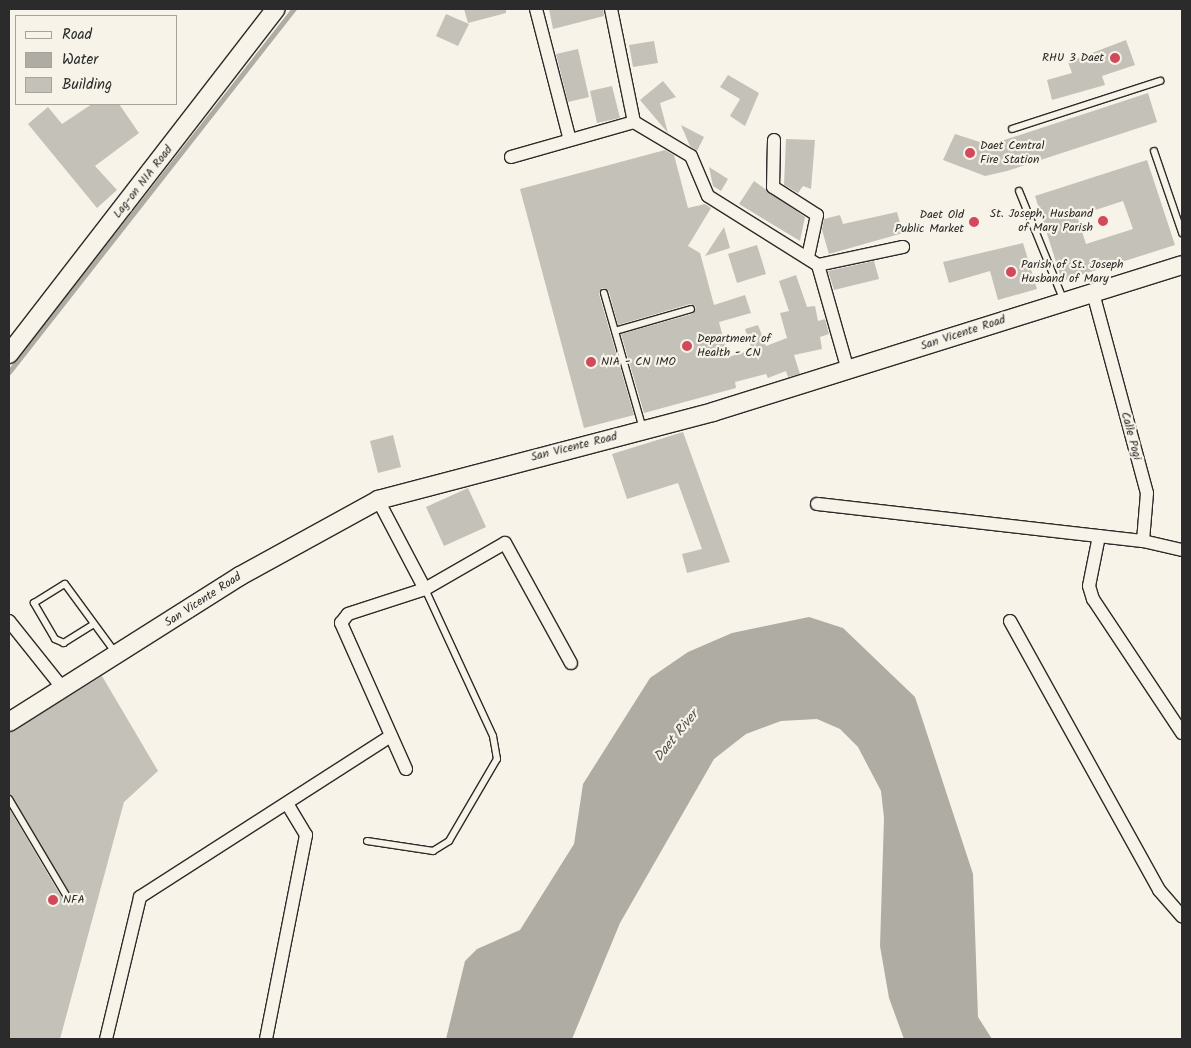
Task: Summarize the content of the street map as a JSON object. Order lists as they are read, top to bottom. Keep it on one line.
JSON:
{"streets":{"main road":["Lag-on NIA Road","San Vicente Road"],"street":["Calle Pogi"]},"crossings":[["San Vicente Road","Calle Pogi"]],"water":["Daet River"],"places":["RHU 3 Daet","Daet Central Fire Station","St. Joseph, Husband of Mary Parish","Daet Old Public Market","Parish of St. Joseph Husband of Mary","Department of Health - CN","NIA - CN IMO","NFA"],"legend":["Road","Water","Building"]}
